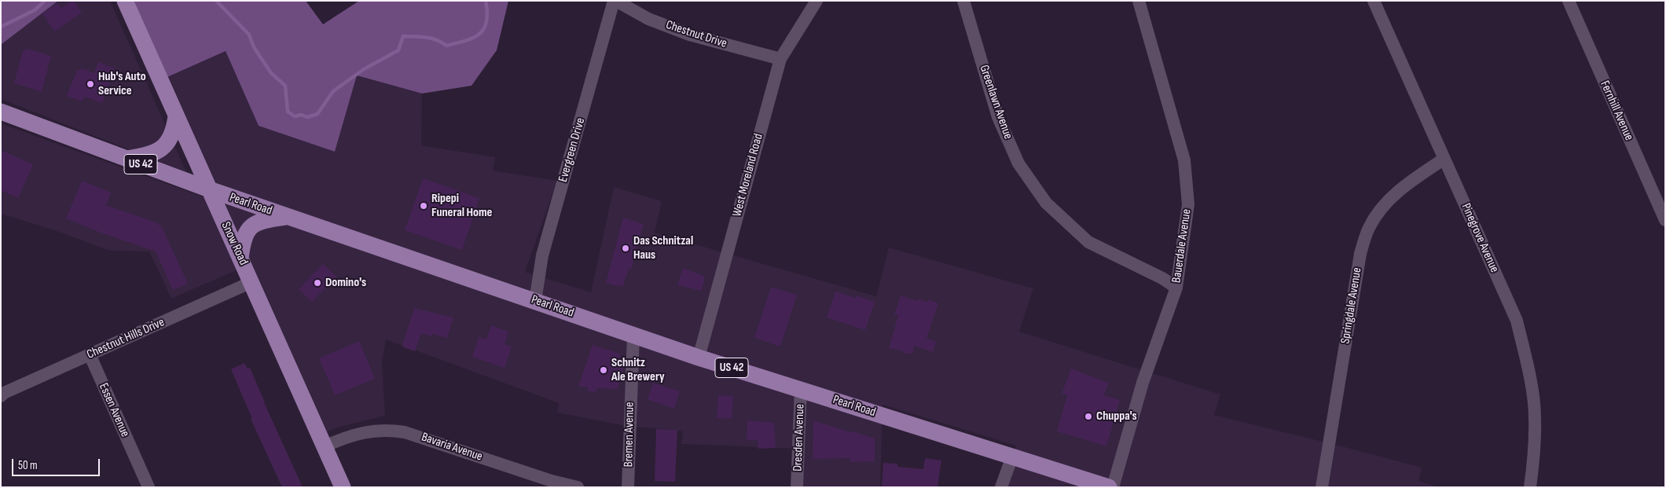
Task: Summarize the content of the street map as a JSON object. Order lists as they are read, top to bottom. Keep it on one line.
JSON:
{"streets":{"main road":["US 42","Pearl Road","Snow Road"],"street":["Chestnut Drive","Greenlawn Avenue","Fernhill Avenue","Evergreen Drive","West Moreland Road","Pinegrove Avenue","Bauerdale Avenue","Springdale Avenue","Chestnut Hills Drive","Essen Avenue","Bremen Avenue","Dresden Avenue","Bavaria Avenue"]},"crossings":[["Chestnut Drive","Evergreen Drive"],["Chestnut Drive","West Moreland Road"],["Greenlawn Avenue","Bauerdale Avenue"],["Evergreen Drive","Pearl Road"],["West Moreland Road","Pearl Road"],["Pearl Road","Snow Road"],["Pearl Road","Bremen Avenue"],["Pearl Road","Dresden Avenue"],["Pinegrove Avenue","Springdale Avenue"],["Snow Road","Chestnut Hills Drive"],["Snow Road","Bavaria Avenue"],["Chestnut Hills Drive","Essen Avenue"]],"places":["Hub's Auto Service","Ripepi Funeral Home","Das Schnitzal Haus","Domino's","Schnitz Ale Brewery","Chuppa's"],"scale_bar":"50 m"}
